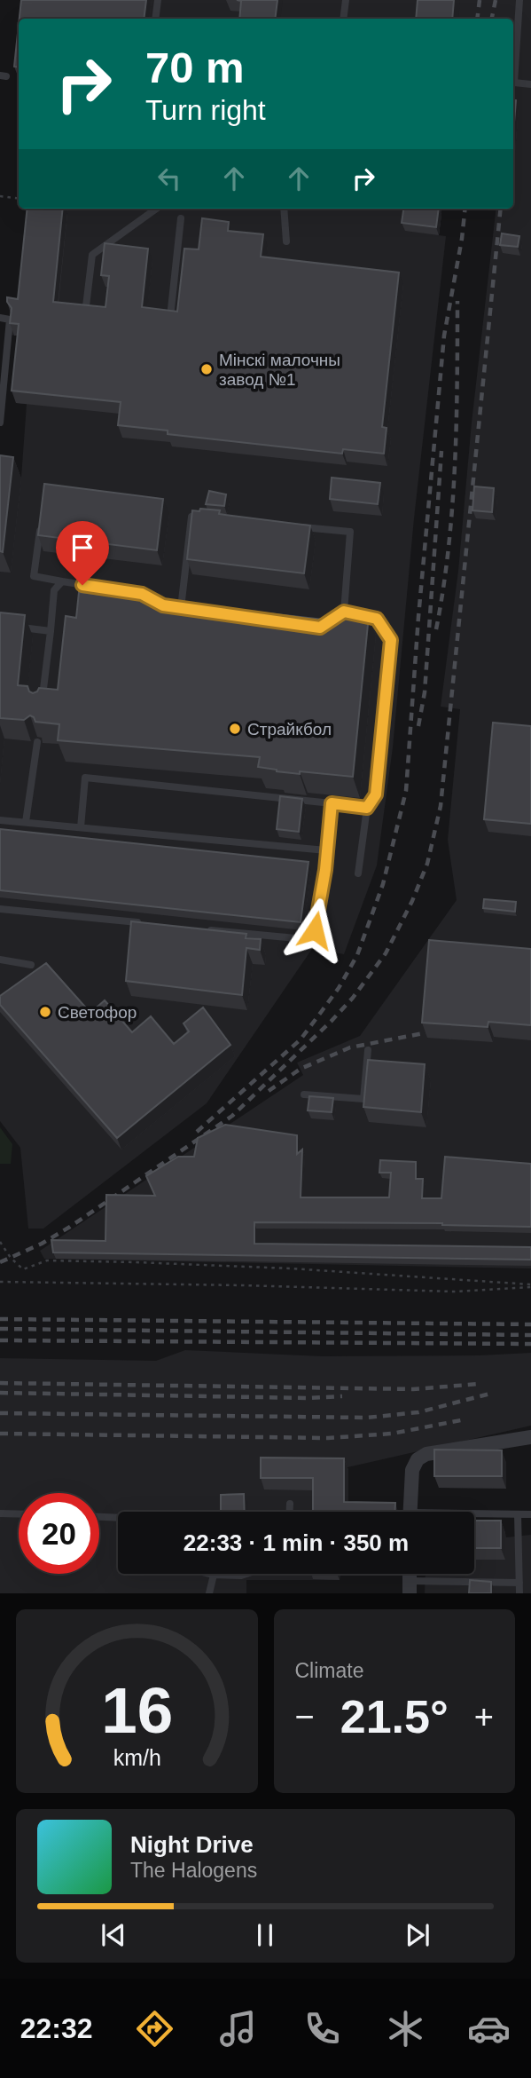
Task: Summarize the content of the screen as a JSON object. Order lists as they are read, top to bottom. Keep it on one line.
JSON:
{"places":["Мінскі малочны завод №1","Страйкбол","Светофор"],"page":{"turn":["70 m","Turn right"],"limit":"20","trip":"22:33 · 1 min · 350 m","tile":"Climate","heat":["−","21.5°","+"],"song":["Night Drive","The Halogens"],"tabs":"22:32","gauge":["16","km/h"]}}
